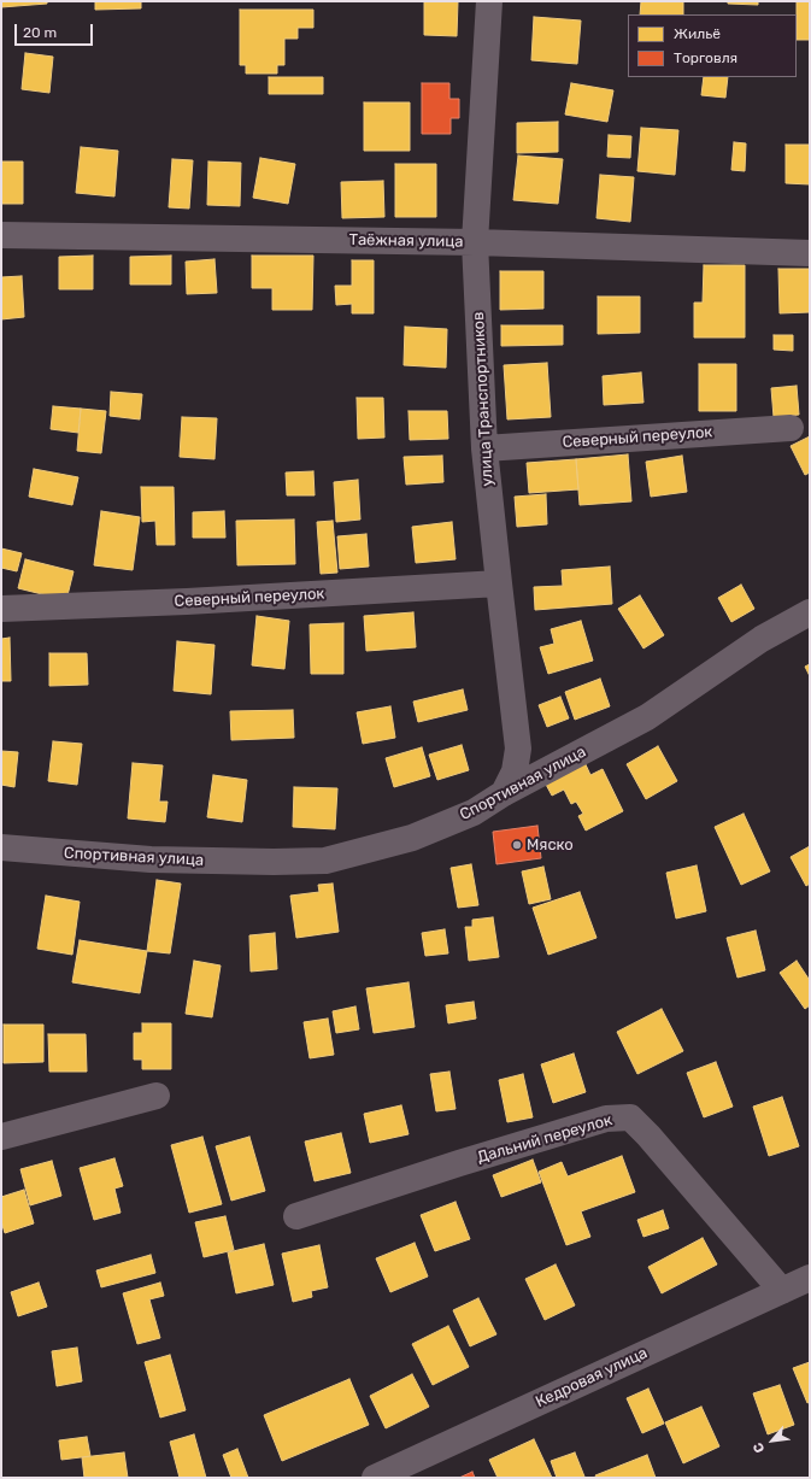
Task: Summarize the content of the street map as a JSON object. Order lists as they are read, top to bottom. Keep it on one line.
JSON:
{"streets":{"street":["Таёжная улица","улица Транспортников","Северный переулок","Спортивная улица","Дальний переулок","Кедровая улица"]},"crossings":[["Таёжная улица","улица Транспортников"],["улица Транспортников","Северный переулок"],["улица Транспортников","Спортивная улица"],["Дальний переулок","Кедровая улица"]],"places":["Мяско"],"legend":["Жильё","Торговля"],"scale_bar":"20 m","north":"bottom left"}
